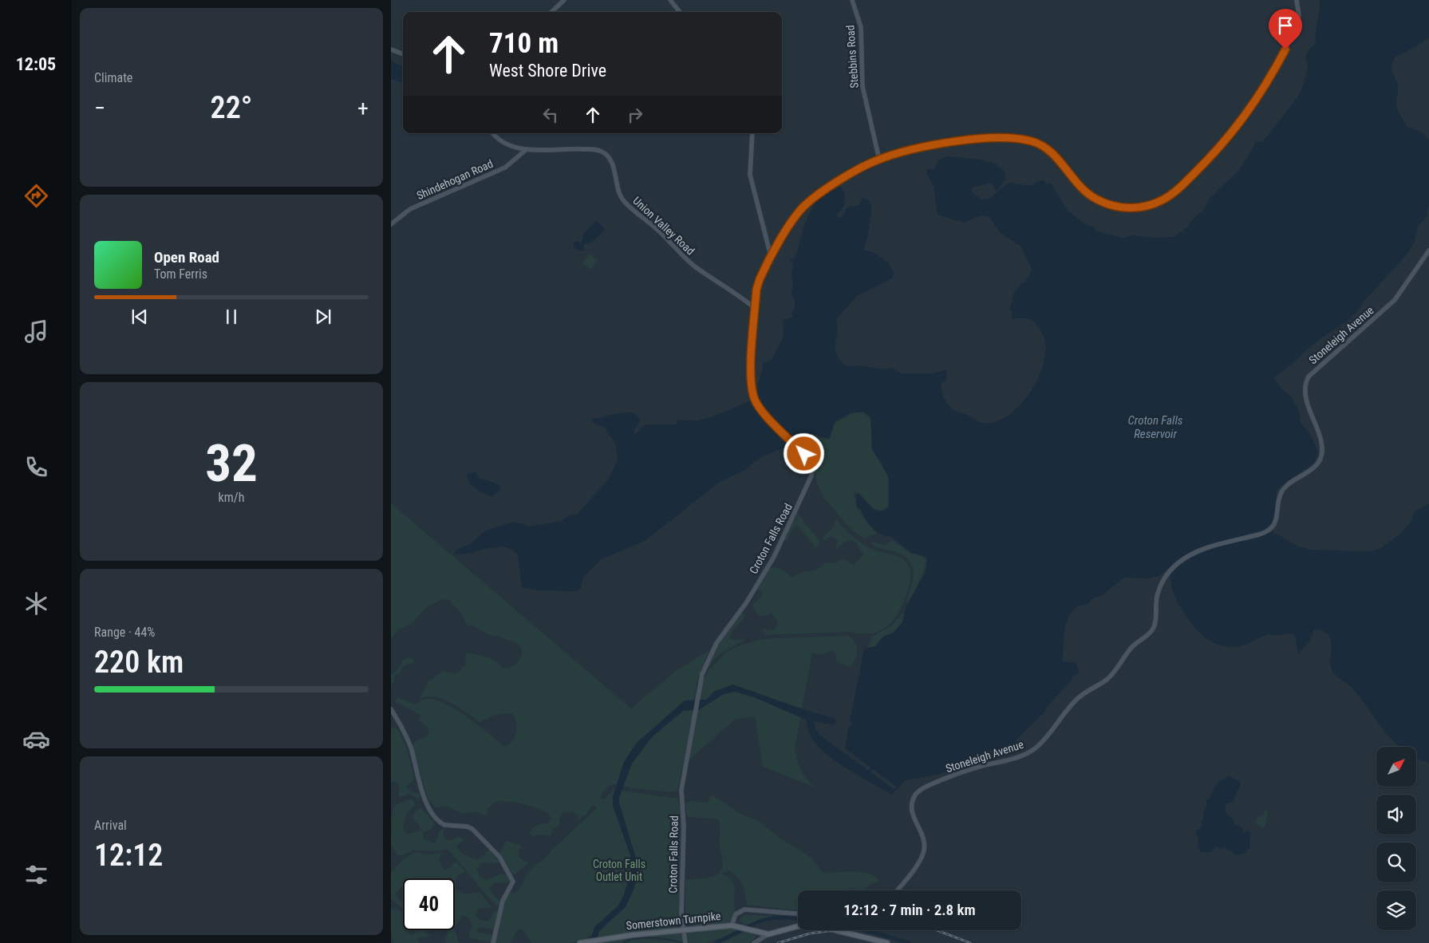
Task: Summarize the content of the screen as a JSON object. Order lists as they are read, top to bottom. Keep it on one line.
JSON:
{"streets":{"main road":["Somerstown Turnpike"],"street":["Stebbins Road","Shindehogan Road","Union Valley Road","Stoneleigh Avenue","Croton Falls Road"]},"crossings":[["Stebbins Road","Croton Falls Road"],["Shindehogan Road","Union Valley Road"],["Union Valley Road","Croton Falls Road"],["Croton Falls Road","Somerstown Turnpike"]],"water":["Croton Falls Reservoir"],"parks":["Croton Falls Outlet Unit"],"north":"top right","page":{"tabs":"12:05","tile":["Climate",["32","km/h"],["Range · 44%","220 km"],["Arrival","12:12"]],"turn":["710 m","West Shore Drive"],"heat":["−","22°","+"],"song":["Open Road","Tom Ferris"],"limit":"40","trip":"12:12 · 7 min · 2.8 km"}}
